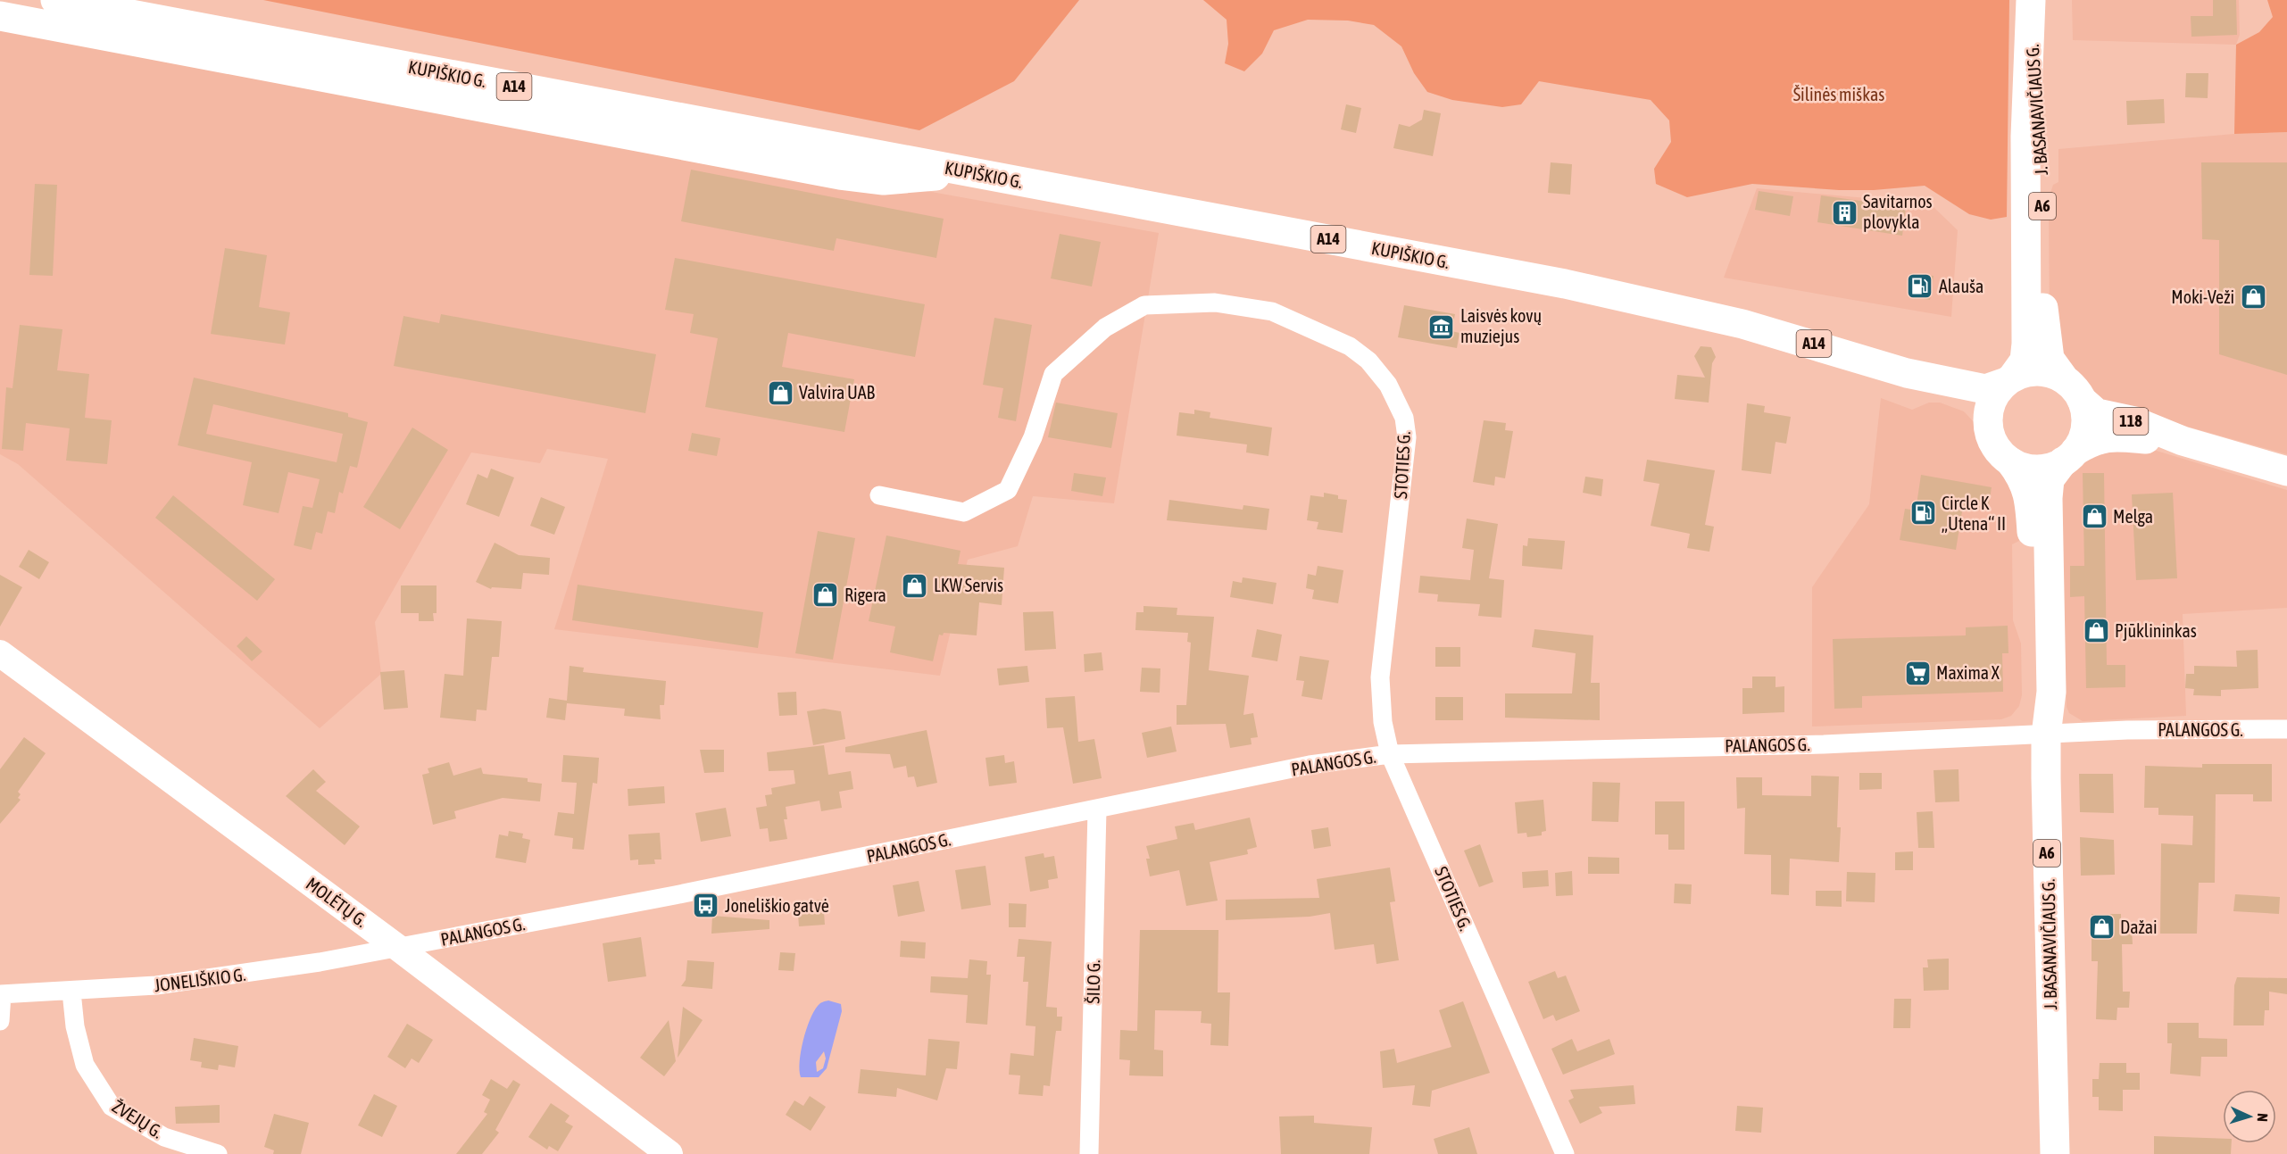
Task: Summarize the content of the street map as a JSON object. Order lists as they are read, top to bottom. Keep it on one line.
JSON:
{"streets":{"main road":["KUPIŠKIO G.","A14","J. BASANAVIČIAUS G.","A6","118"],"street":["STOTIES G.","PALANGOS G.","MOLĖTŲ G.","JONELIŠKIO G.","ŠILO G.","ŽVEJŲ G."]},"crossings":[["KUPIŠKIO G.","J. BASANAVIČIAUS G."],["KUPIŠKIO G.","118"],["J. BASANAVIČIAUS G.","118"],["J. BASANAVIČIAUS G.","PALANGOS G."],["STOTIES G.","PALANGOS G."],["PALANGOS G.","MOLĖTŲ G."],["PALANGOS G.","JONELIŠKIO G."],["PALANGOS G.","ŠILO G."],["MOLĖTŲ G.","JONELIŠKIO G."],["JONELIŠKIO G.","ŽVEJŲ G."]],"parks":["Šilinės miškas"],"places":{"building":["Savitarnos plovykla"],"fuel station":["Alauša","Circle K „Utena“ II"],"shop":["Moki-Veži","Valvira UAB","Melga","LKW Servis","Rigera","Pjūklininkas","Dažai"],"museum":["Laisvės kovų muziejus"],"supermarket":["Maxima X"],"bus stop":["Joneliškio gatvė"]},"north":"right"}
